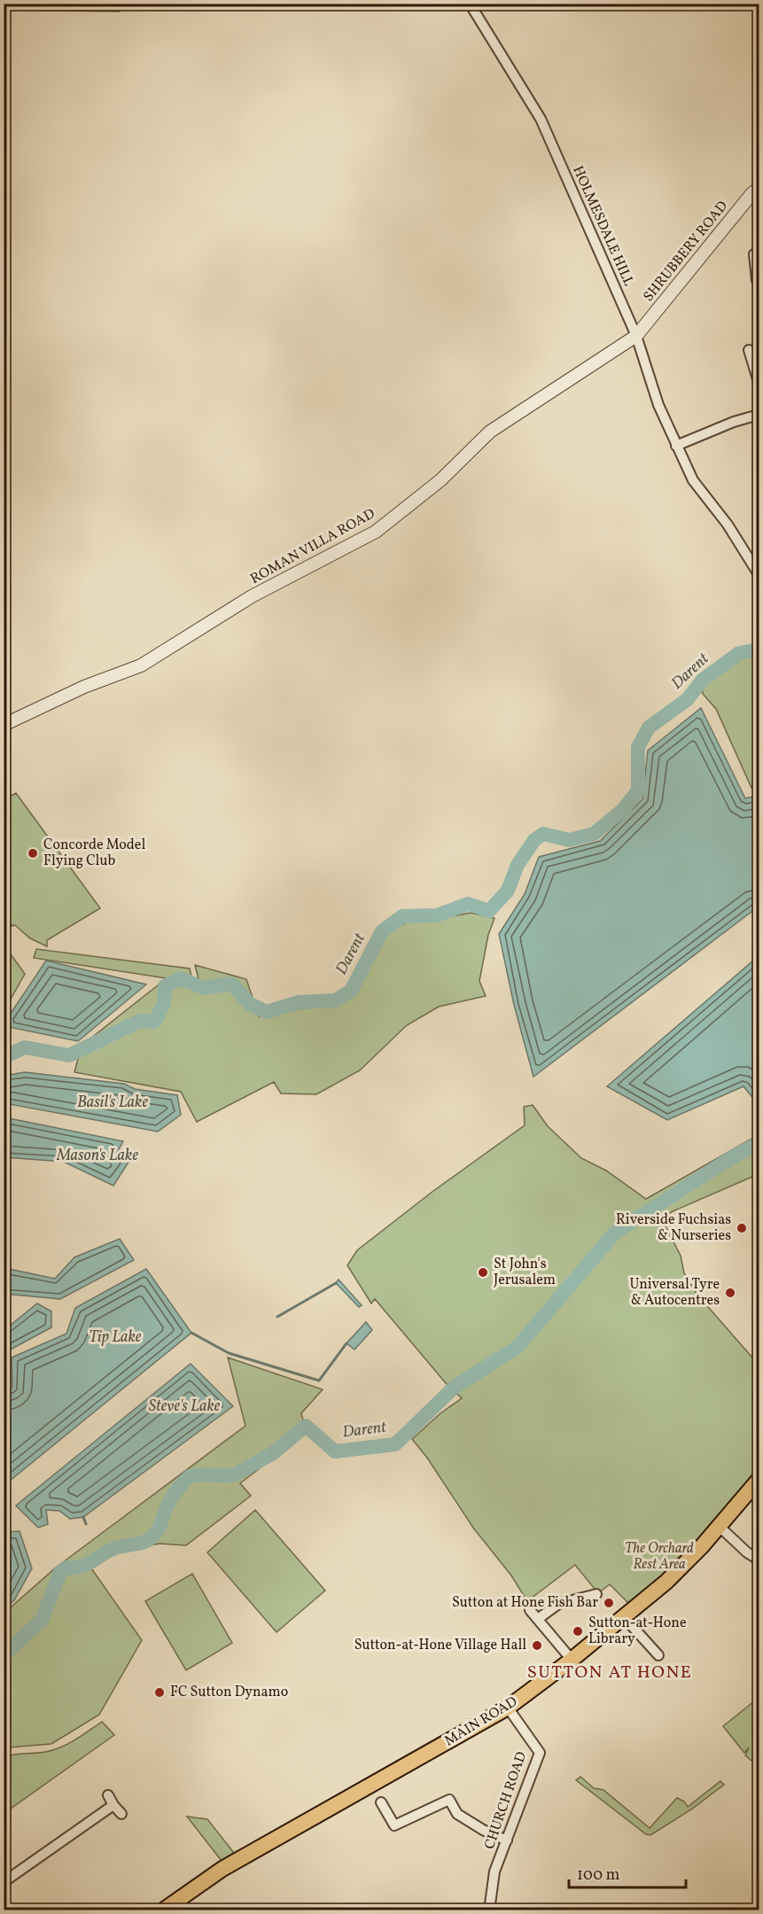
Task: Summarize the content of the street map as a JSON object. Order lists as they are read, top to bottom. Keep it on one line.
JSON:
{"streets":{"main road":["MAIN ROAD"],"street":["HOLMESDALE HILL","SHRUBBERY ROAD","ROMAN VILLA ROAD","CHURCH ROAD"]},"crossings":[["HOLMESDALE HILL","SHRUBBERY ROAD"],["HOLMESDALE HILL","ROMAN VILLA ROAD"],["SHRUBBERY ROAD","ROMAN VILLA ROAD"],["MAIN ROAD","CHURCH ROAD"]],"districts":["SUTTON AT HONE"],"water":["Darent","Basil's Lake","Mason's Lake","Tip Lake","Steve's Lake"],"parks":["The Orchard Rest Area"],"places":["Concorde Model Flying Club","Riverside Fuchsias & Nurseries","St John's Jerusalem","Universal Tyre & Autocentres","Sutton at Hone Fish Bar","Sutton-at-Hone Library","Sutton-at-Hone Village Hall","FC Sutton Dynamo"],"scale_bar":"100 m"}
